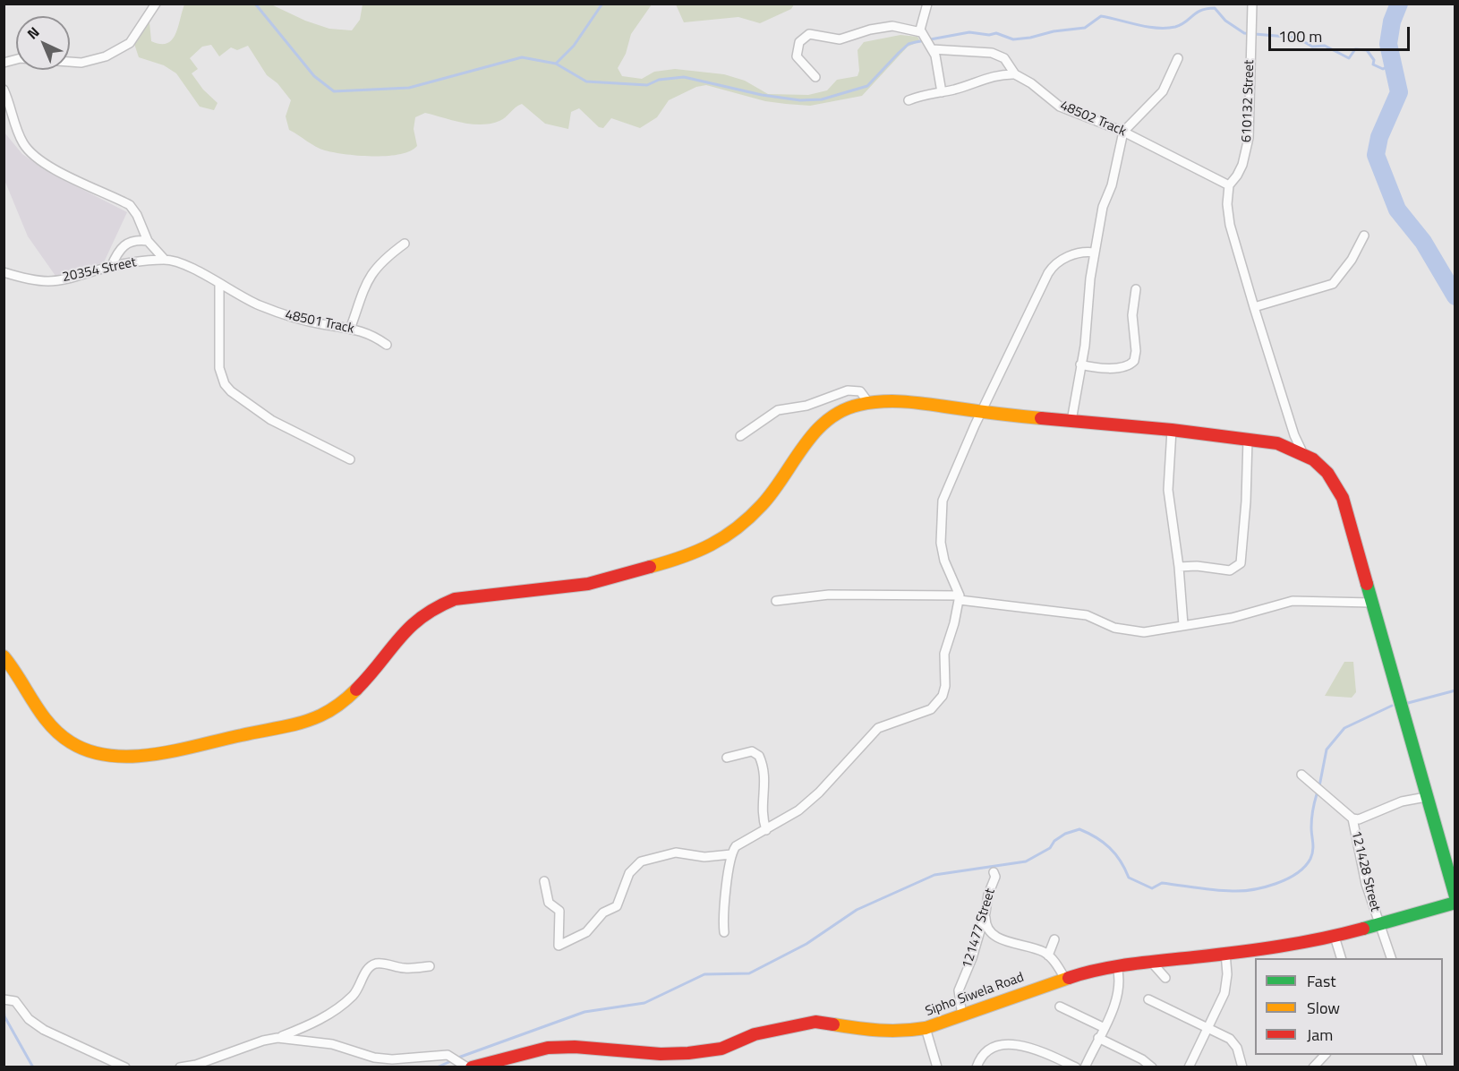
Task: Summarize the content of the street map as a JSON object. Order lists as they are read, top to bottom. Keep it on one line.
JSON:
{"streets":{"street":["610132 Street","48502 Track","20354 Street","48501 Track","121428 Street","121477 Street","Sipho Siwela Road"]},"crossings":[["610132 Street","48502 Track"],["20354 Street","48501 Track"],["121428 Street","Sipho Siwela Road"],["121477 Street","Sipho Siwela Road"]],"legend":["Fast","Slow","Jam"],"scale_bar":"100 m","north":"top left"}
